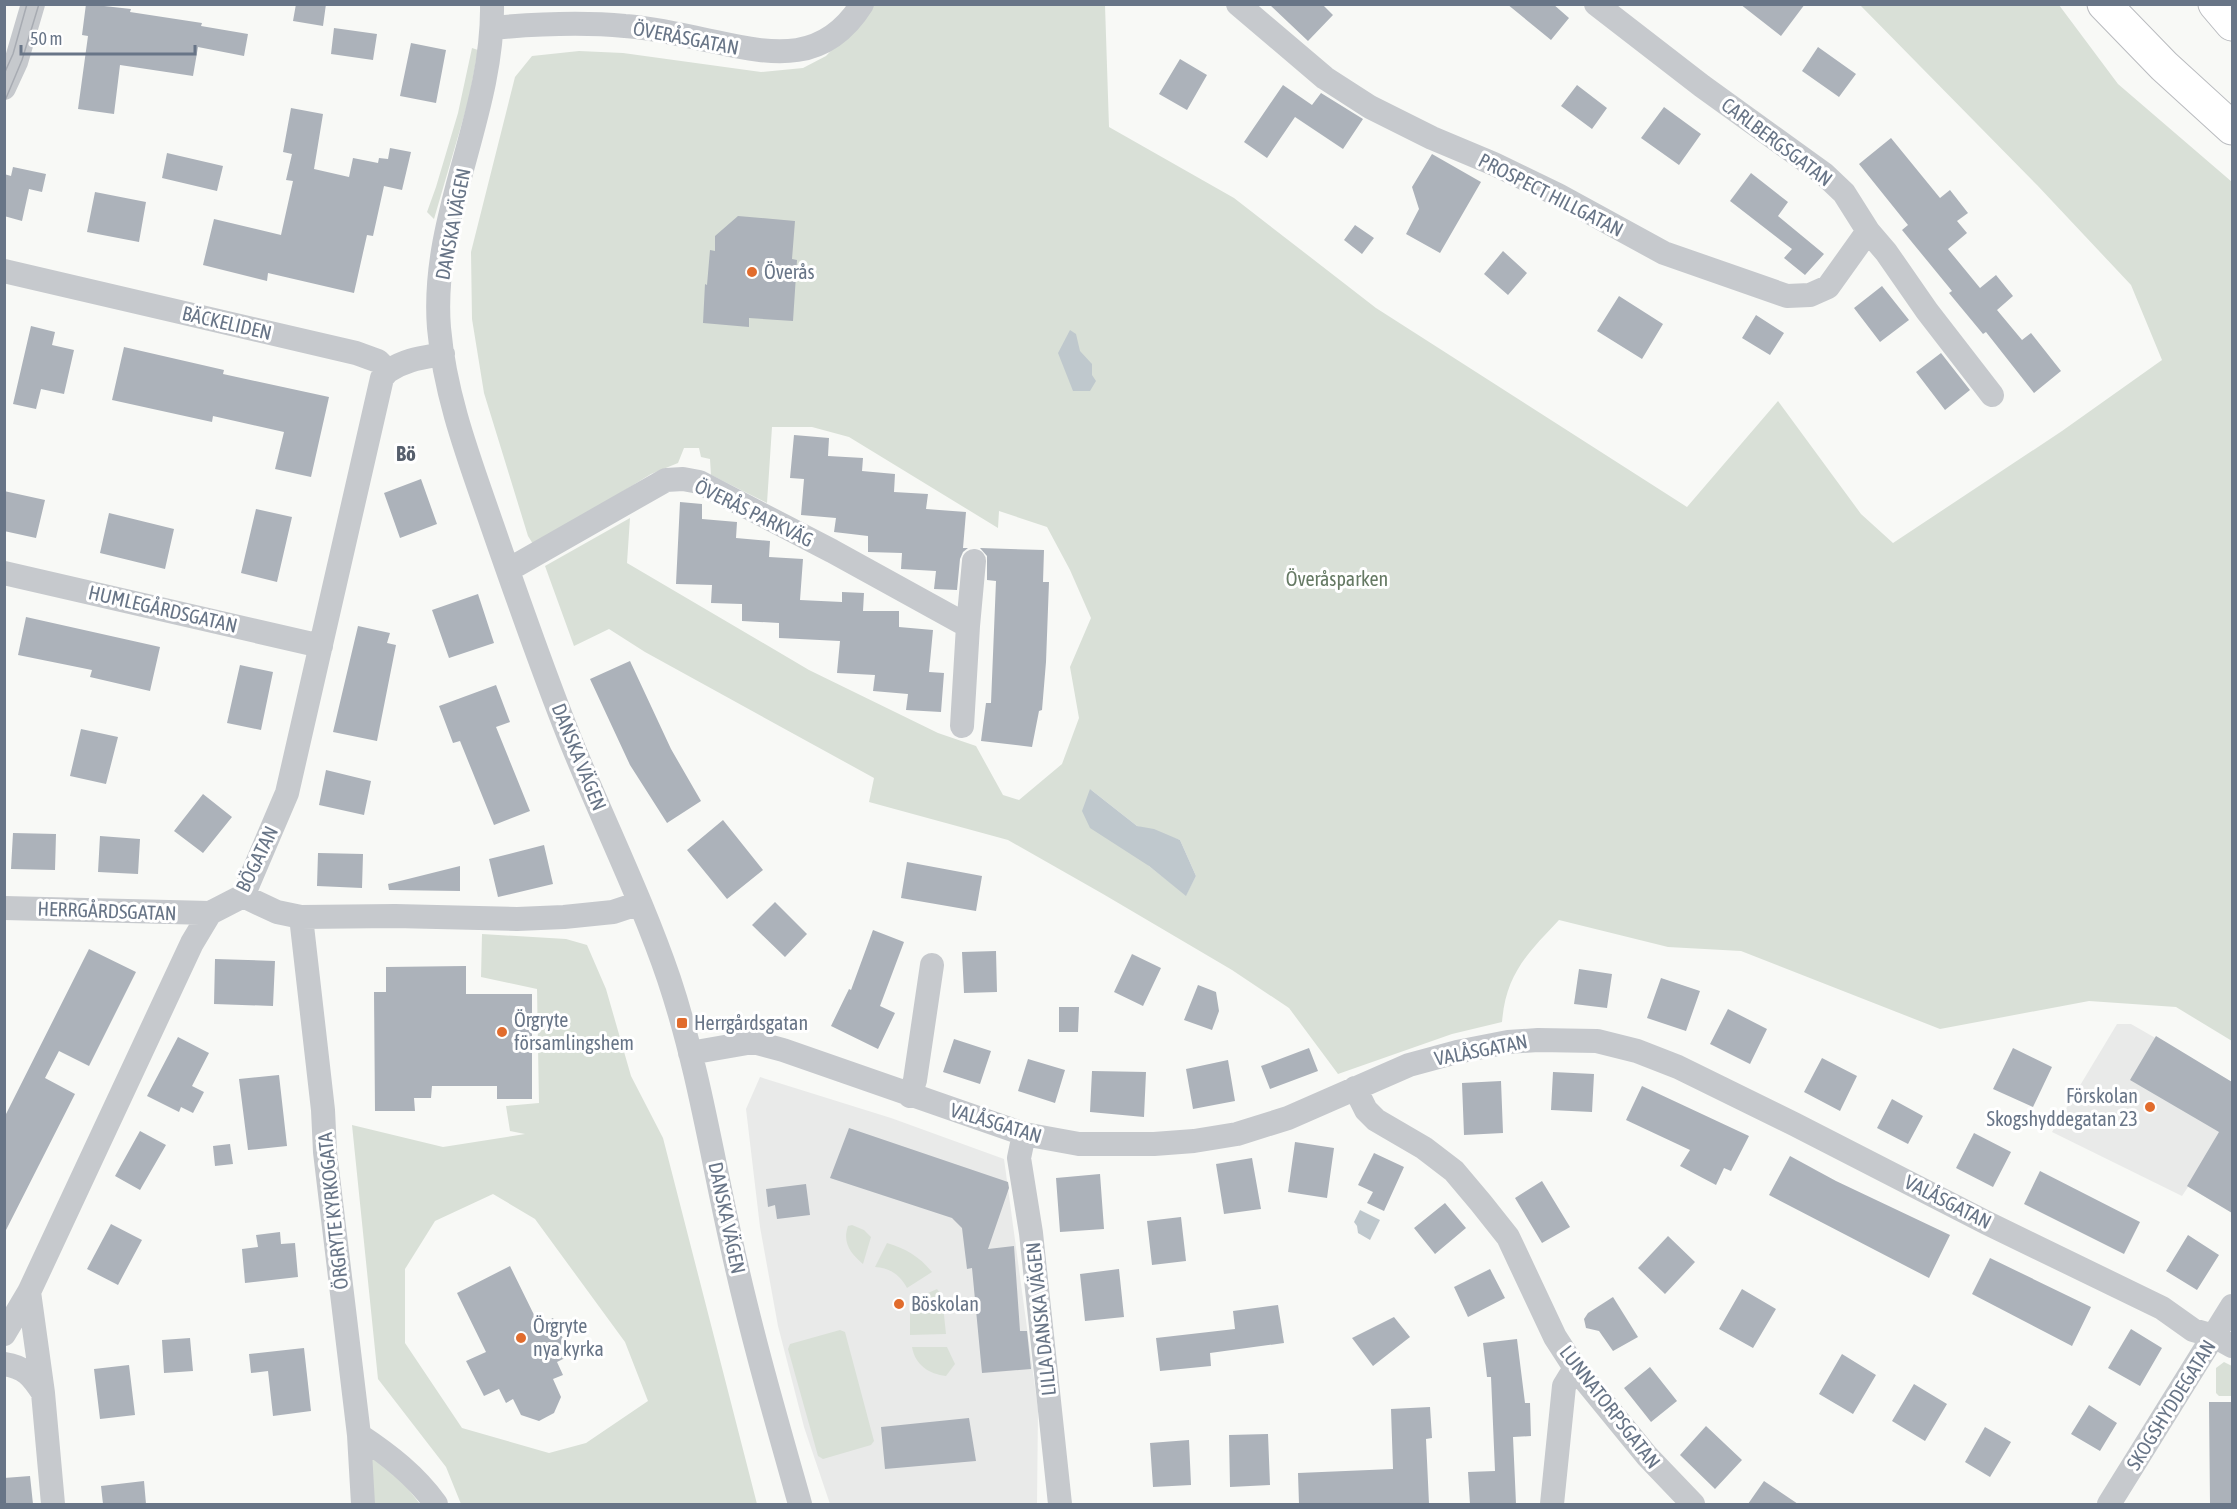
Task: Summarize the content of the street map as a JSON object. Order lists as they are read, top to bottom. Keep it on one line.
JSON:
{"streets":{"street":["ÖVERÅSGATAN","CARLBERGSGATAN","PROSPECT HILLGATAN","DANSKA VÄGEN","BÄCKELIDEN","ÖVERÅS PARKVÄG","HUMLEGÅRDSGATAN","BÖGATAN","HERRGÅRDSGATAN","VALÅSGATAN","ÖRGRYTE KYRKOGATA","LILLA DANSKA VÄGEN","SKOGSHYDDEGATAN","LUNNATORPSGATAN"]},"crossings":[["ÖVERÅSGATAN","DANSKA VÄGEN"],["CARLBERGSGATAN","PROSPECT HILLGATAN"],["DANSKA VÄGEN","ÖVERÅS PARKVÄG"],["DANSKA VÄGEN","VALÅSGATAN"],["BÄCKELIDEN","BÖGATAN"],["HUMLEGÅRDSGATAN","BÖGATAN"],["BÖGATAN","HERRGÅRDSGATAN"],["VALÅSGATAN","LILLA DANSKA VÄGEN"],["VALÅSGATAN","SKOGSHYDDEGATAN"],["VALÅSGATAN","LUNNATORPSGATAN"]],"districts":["Bö"],"parks":["Överåsparken"],"places":{"other":["Överås","Örgryte församlingshem","Förskolan Skogshyddegatan 23","Böskolan","Örgryte nya kyrka"],"transit":["Herrgårdsgatan"]},"scale_bar":"50 m"}
